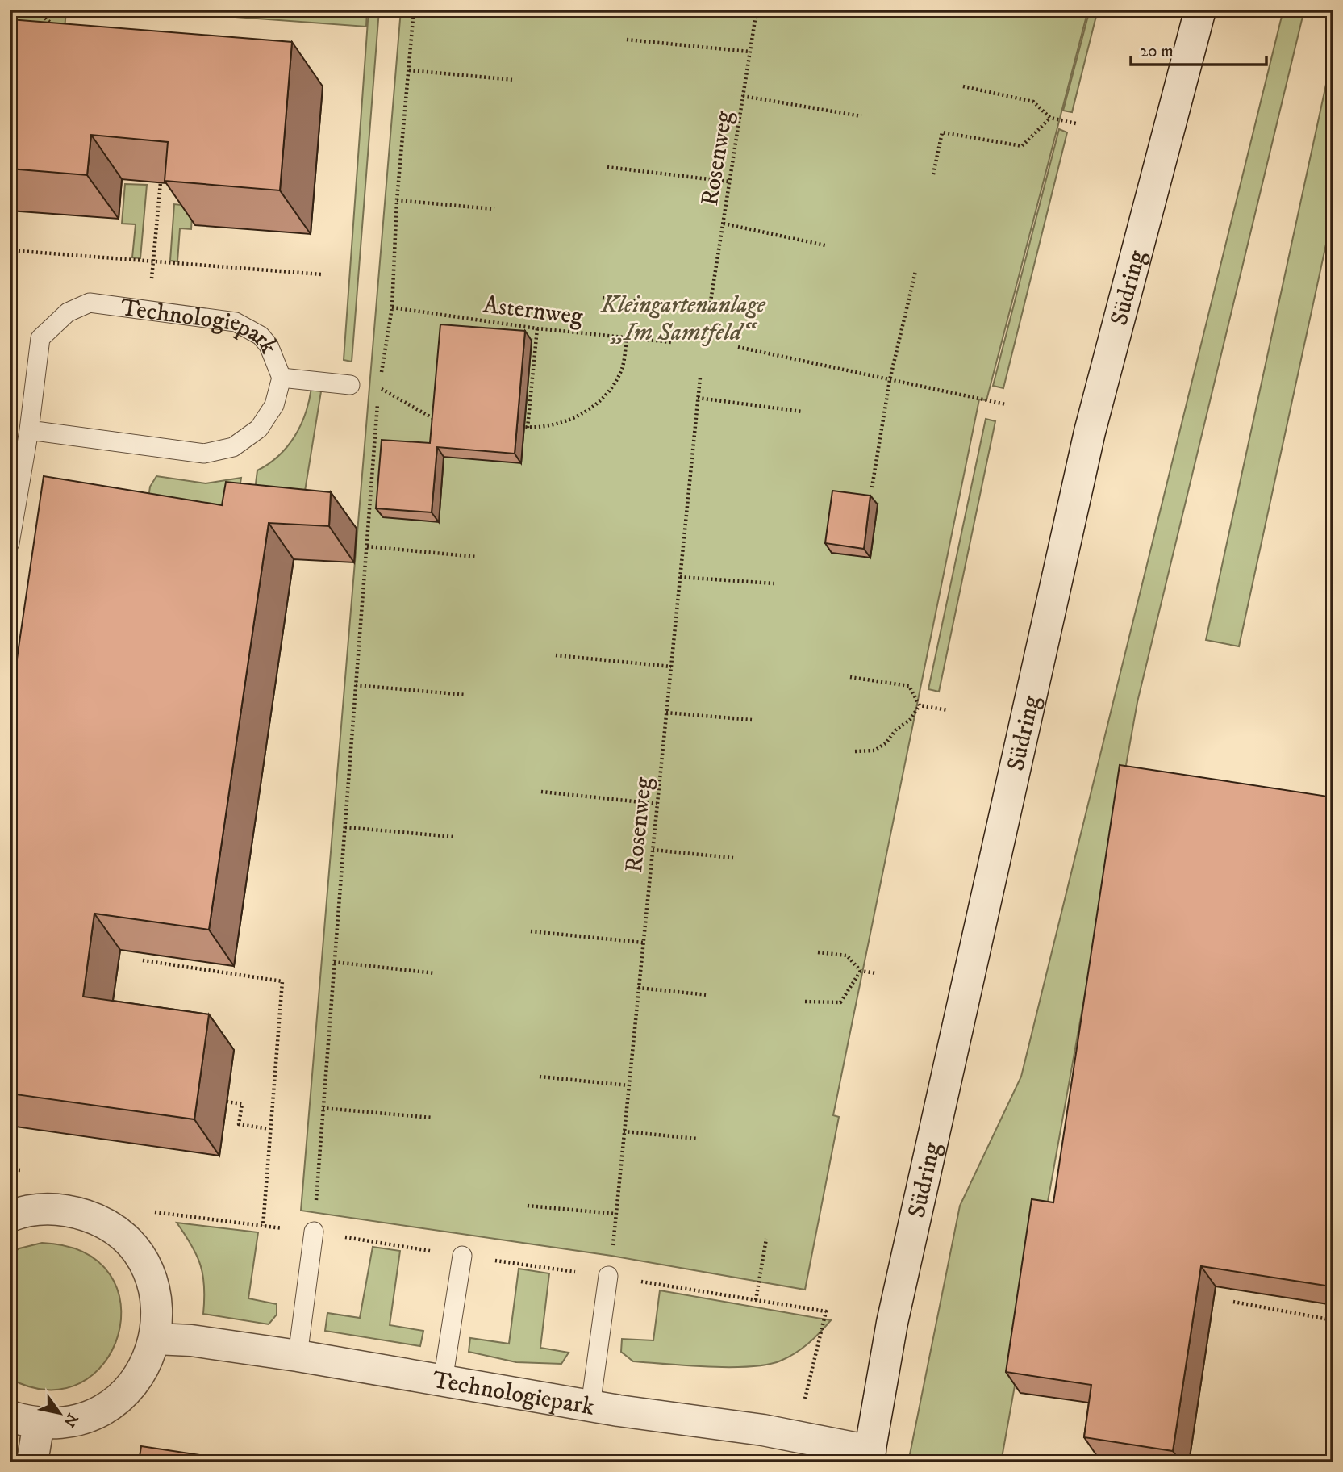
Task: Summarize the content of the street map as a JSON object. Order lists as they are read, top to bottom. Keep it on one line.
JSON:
{"streets":{"main road":["Südring","Technologiepark"],"path":["Rosenweg","Asternweg"]},"crossings":[["Südring","Technologiepark"]],"parks":["Kleingartenanlage „Im Samtfeld“"],"scale_bar":"20 m","north":"bottom right"}
